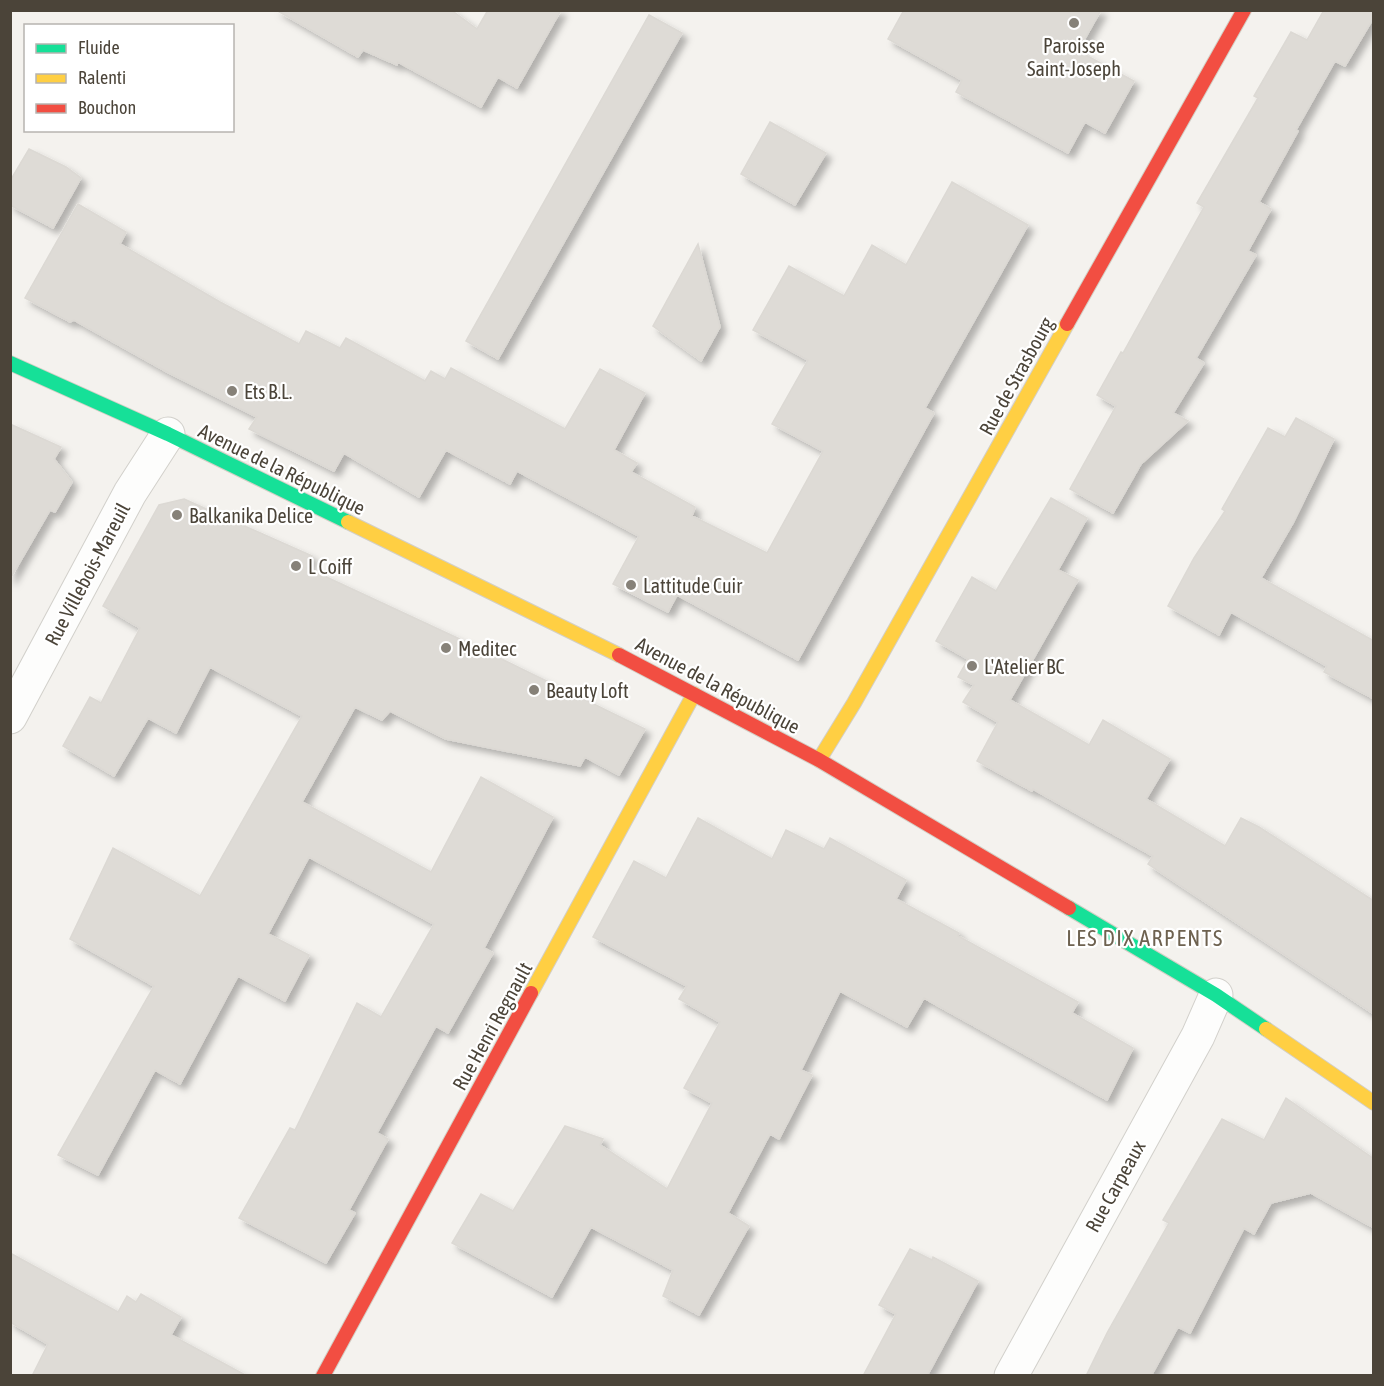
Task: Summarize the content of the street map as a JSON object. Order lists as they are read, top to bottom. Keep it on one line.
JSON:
{"streets":{"street":["Rue de Strasbourg","Avenue de la République","Rue Villebois-Mareuil","Rue Henri Regnault","Rue Carpeaux"]},"crossings":[["Rue de Strasbourg","Avenue de la République"],["Avenue de la République","Rue Villebois-Mareuil"],["Avenue de la République","Rue Henri Regnault"],["Avenue de la République","Rue Carpeaux"]],"districts":["LES DIX ARPENTS"],"places":["Paroisse Saint-Joseph","Ets B.L.","Balkanika Delice","L Coiff","Lattitude Cuir","Meditec","L'Atelier BC","Beauty Loft"],"legend":["Fluide","Ralenti","Bouchon"]}
